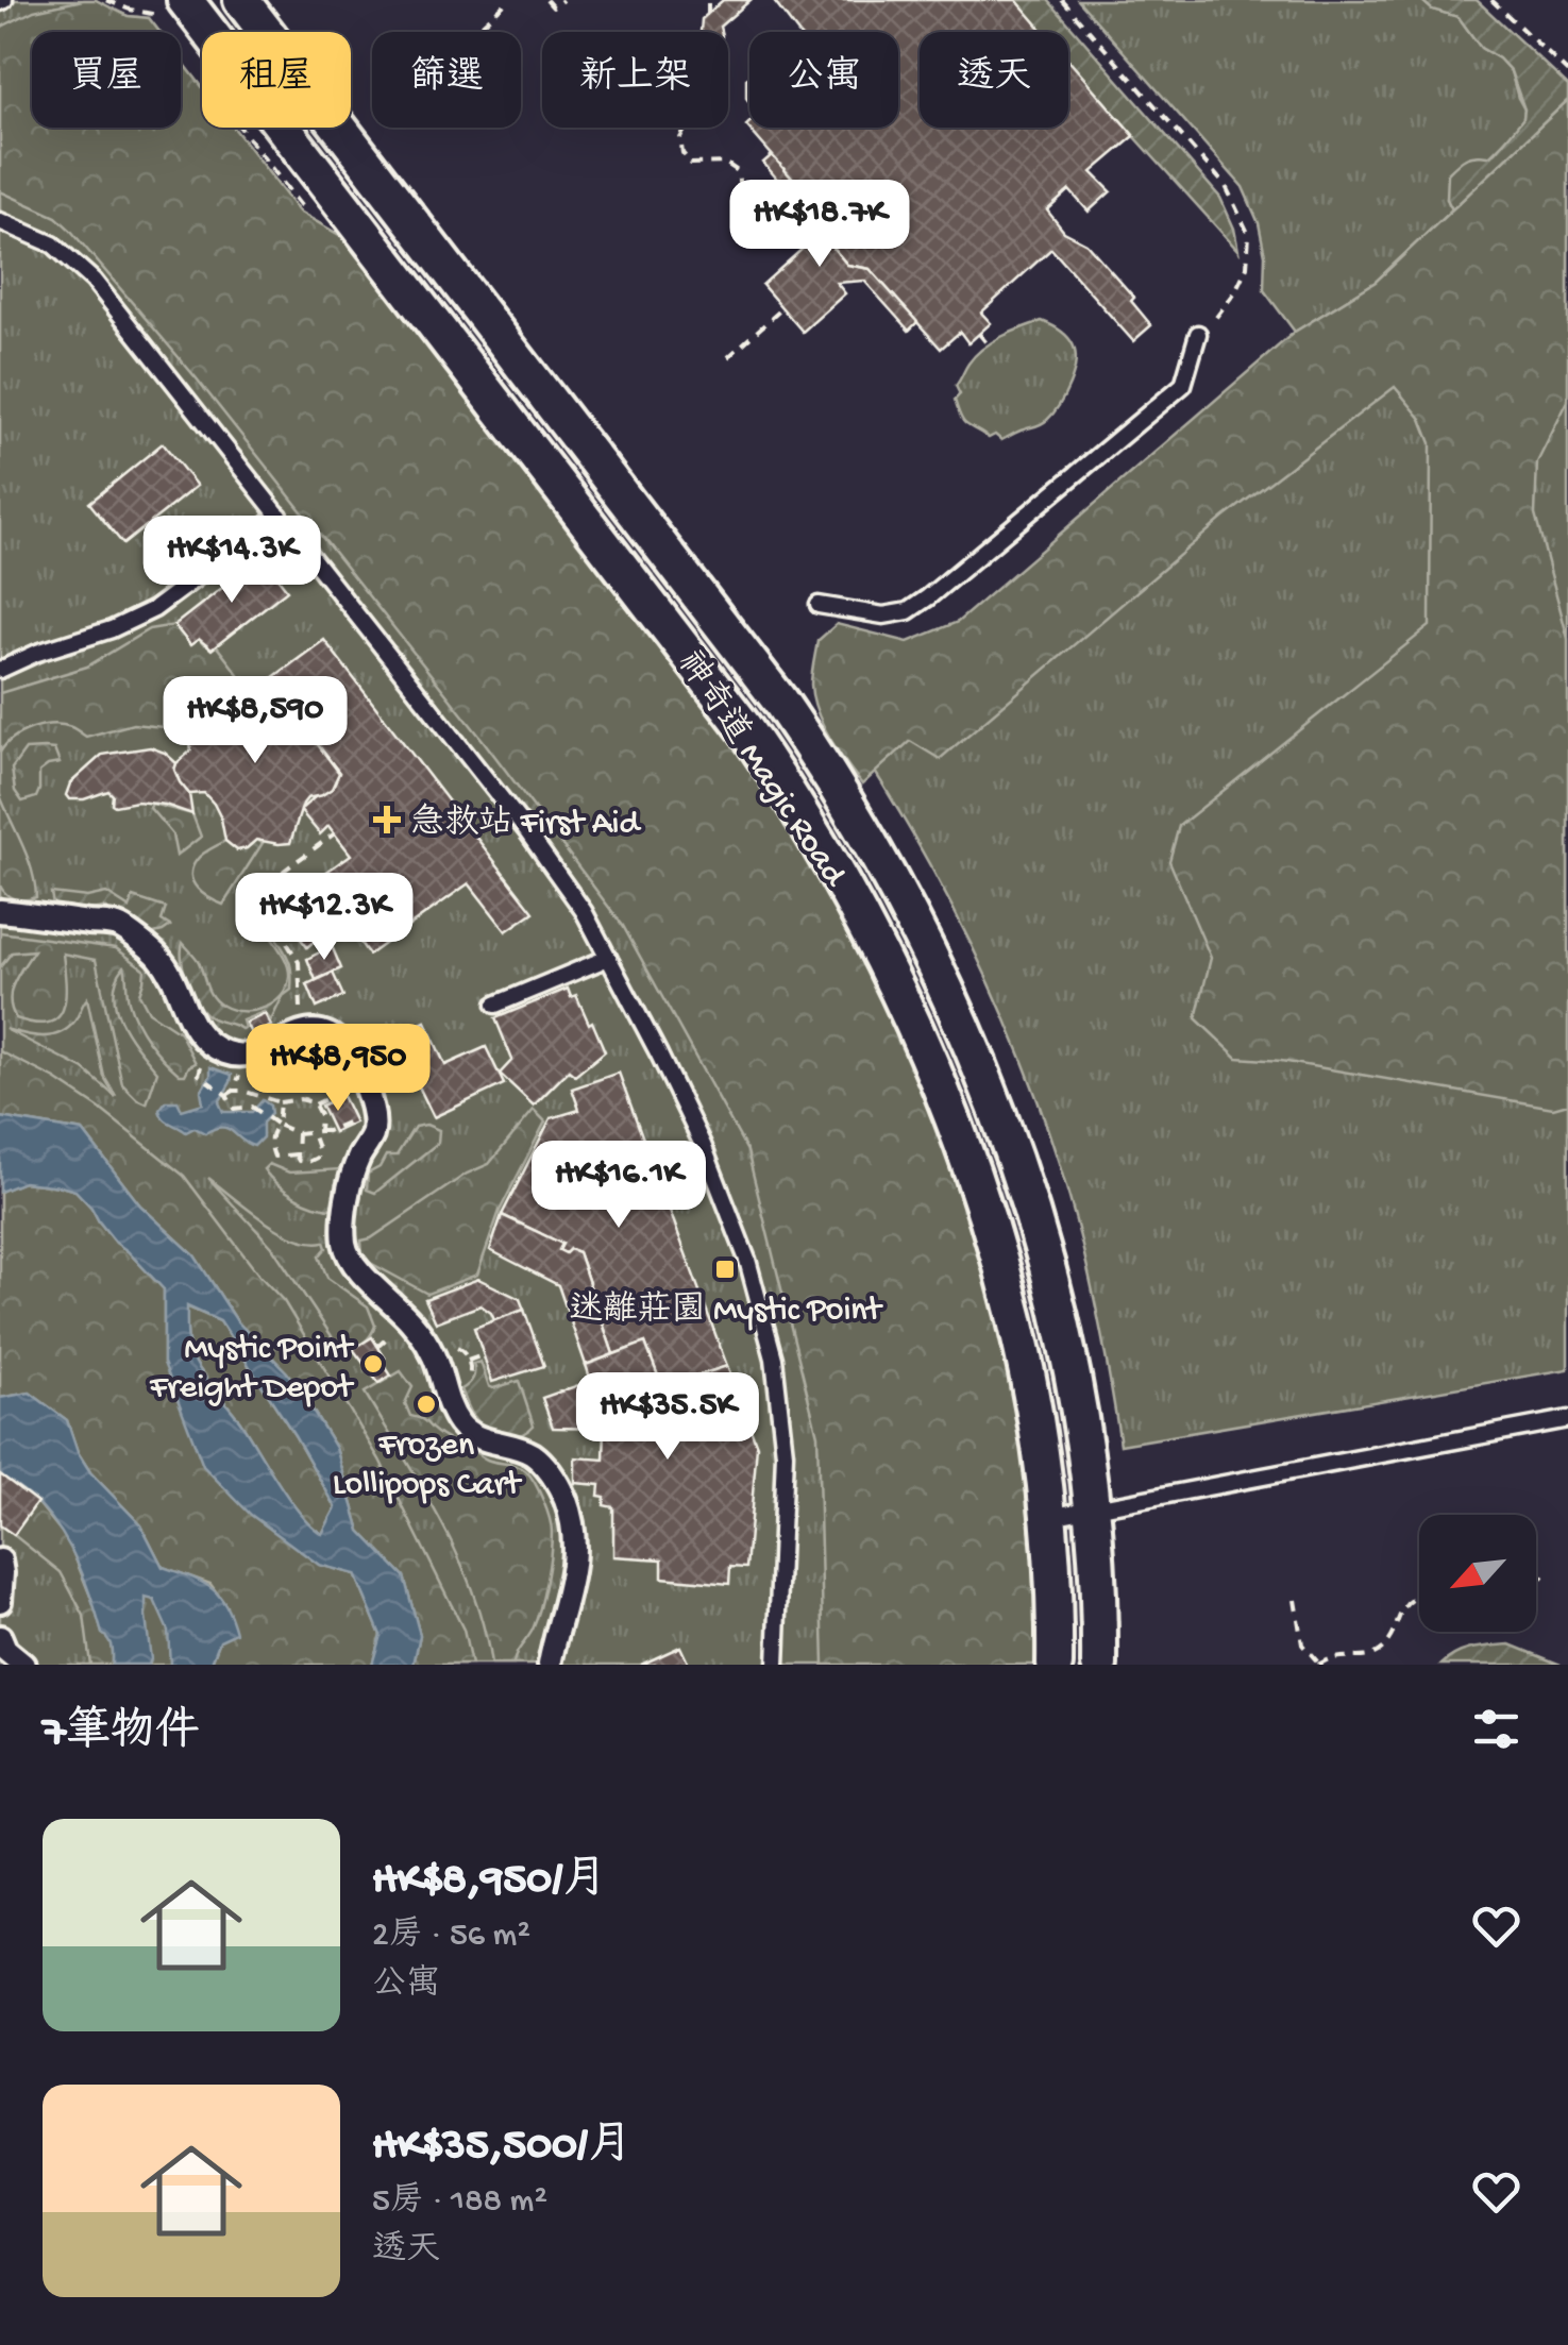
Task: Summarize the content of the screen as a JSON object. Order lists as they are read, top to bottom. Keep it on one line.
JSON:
{"streets":{"street":["神奇道 Magic Road"]},"places":{"health":["急救站 First Aid"],"transit":["迷離莊園 Mystic Point"],"other":["Mystic Point Freight Depot","Frozen Lollipops Cart"]},"north":"bottom left","page":{"chip":["買屋","租屋","篩選","新上架","公寓","透天"],"price":["HK$18.7K","HK$14.3K","HK$8,590","HK$12.3K","HK$8,950","HK$16.1K","HK$35.5K"],"heading":"7筆物件","list":[{"name":"HK$8,950/月","note":"2房 · 56 m² · 公寓"},{"name":"HK$35,500/月","note":"5房 · 188 m² · 透天"}]}}
